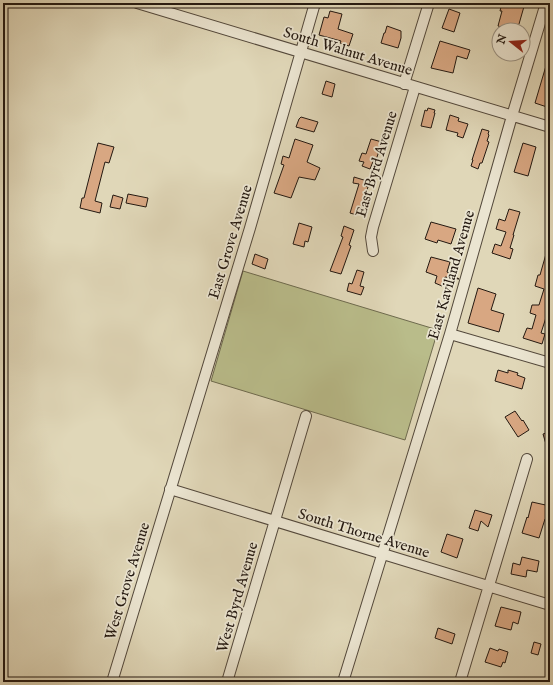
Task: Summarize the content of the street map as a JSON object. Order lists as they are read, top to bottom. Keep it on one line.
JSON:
{"streets":{"street":["South Walnut Avenue","East Byrd Avenue","East Grove Avenue","East Kaviland Avenue","South Thorne Avenue","West Grove Avenue","West Byrd Avenue"]},"crossings":[["South Walnut Avenue","East Byrd Avenue"],["South Walnut Avenue","East Grove Avenue"],["South Walnut Avenue","East Kaviland Avenue"],["East Grove Avenue","South Thorne Avenue"],["East Grove Avenue","West Grove Avenue"],["East Kaviland Avenue","South Thorne Avenue"],["South Thorne Avenue","West Grove Avenue"],["South Thorne Avenue","West Byrd Avenue"]],"north":"left"}
